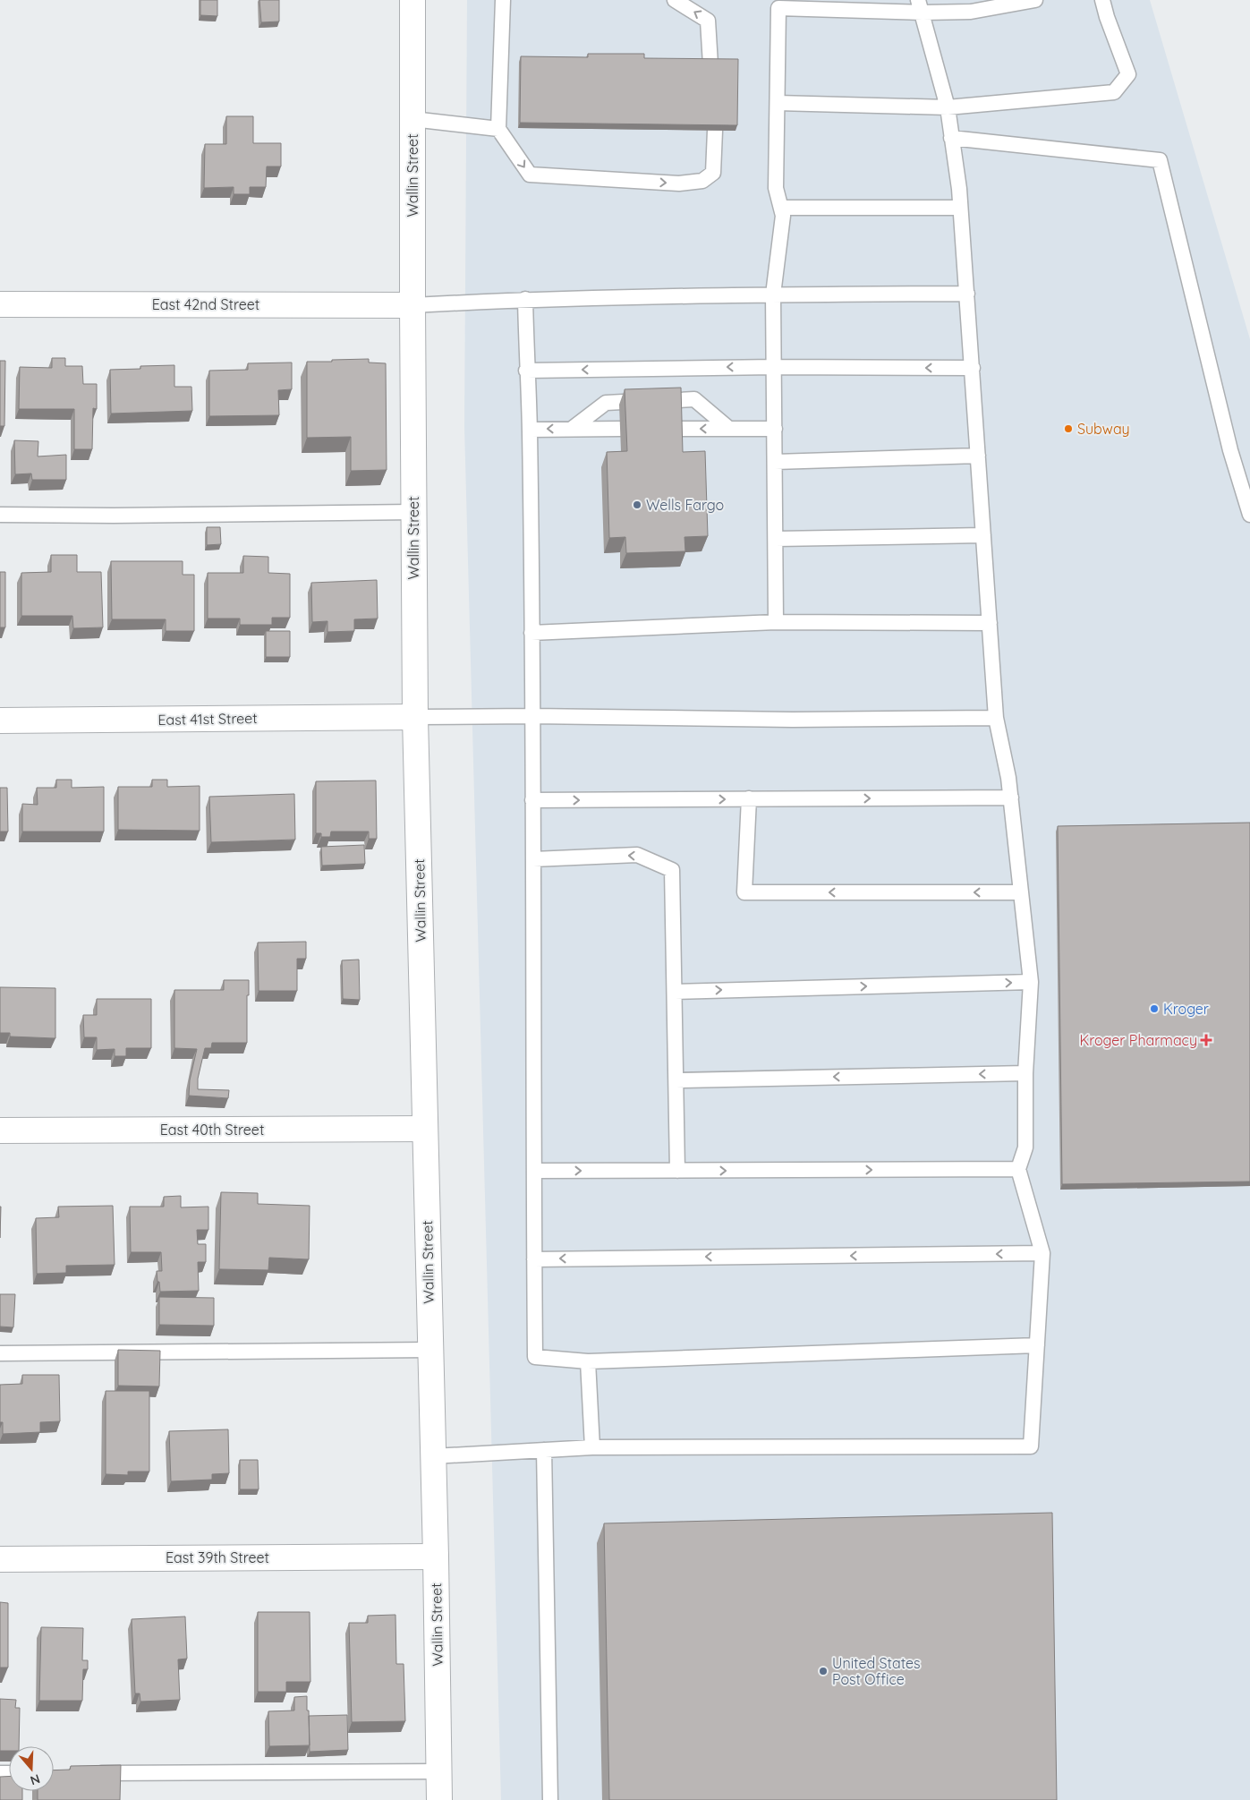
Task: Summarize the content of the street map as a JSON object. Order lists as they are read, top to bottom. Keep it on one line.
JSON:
{"streets":{"main road":["Wallin Street","East 42nd Street","East 41st Street","East 40th Street","East 39th Street"]},"crossings":[["Wallin Street","East 42nd Street"],["Wallin Street","East 41st Street"],["Wallin Street","East 40th Street"],["Wallin Street","East 39th Street"]],"places":{"other":["Subway","Wells Fargo","Kroger","United States Post Office"],"health":["Kroger Pharmacy"]},"north":"bottom"}
